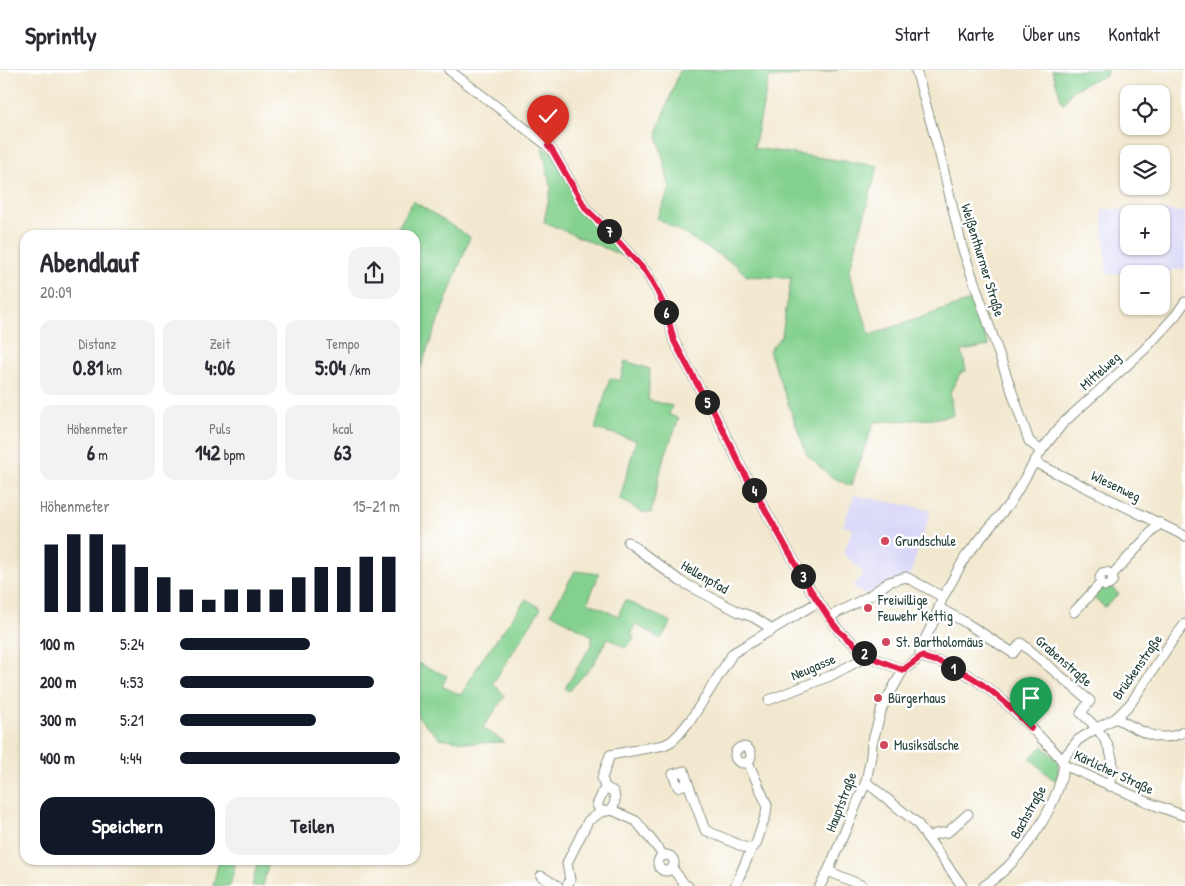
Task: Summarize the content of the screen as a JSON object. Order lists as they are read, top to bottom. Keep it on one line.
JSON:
{"streets":{"street":["Weißenthurmer Straße","Mittelweg","Wiesenweg","Hellenpfad","Grabenstraße","Neugasse","Brückenstraße","Kärlicher Straße","Hauptstraße","Bachstraße"]},"crossings":[["Weißenthurmer Straße","Mittelweg"],["Mittelweg","Wiesenweg"],["Grabenstraße","Brückenstraße"],["Grabenstraße","Kärlicher Straße"],["Brückenstraße","Kärlicher Straße"],["Brückenstraße","Bachstraße"],["Kärlicher Straße","Bachstraße"]],"places":["Grundschule","Freiwillige Feuwehr Kettig","St. Bartholomäus","Bürgerhaus","Musiksälsche"],"page":{"header":"Sprintly","nav":["Start","Karte","Über uns","Kontakt"],"map_buttons":["+","−"],"pins":["7","6","5","4","3","2","1"],"heading":["Abendlauf","20:09"],"stats":[["Distanz","0.81 km"],["Zeit","4:06"],["Tempo","5:04 /km"],["Höhenmeter","6 m"],["Puls","142 bpm"],["kcal","63"]],"chart":["Höhenmeter","15–21 m"],"list":[{"name":"100 m","note":"5:24"},{"name":"200 m","note":"4:53"},{"name":"300 m","note":"5:21"},{"name":"400 m","note":"4:44"}],"buttons":["Speichern","Teilen"]}}
